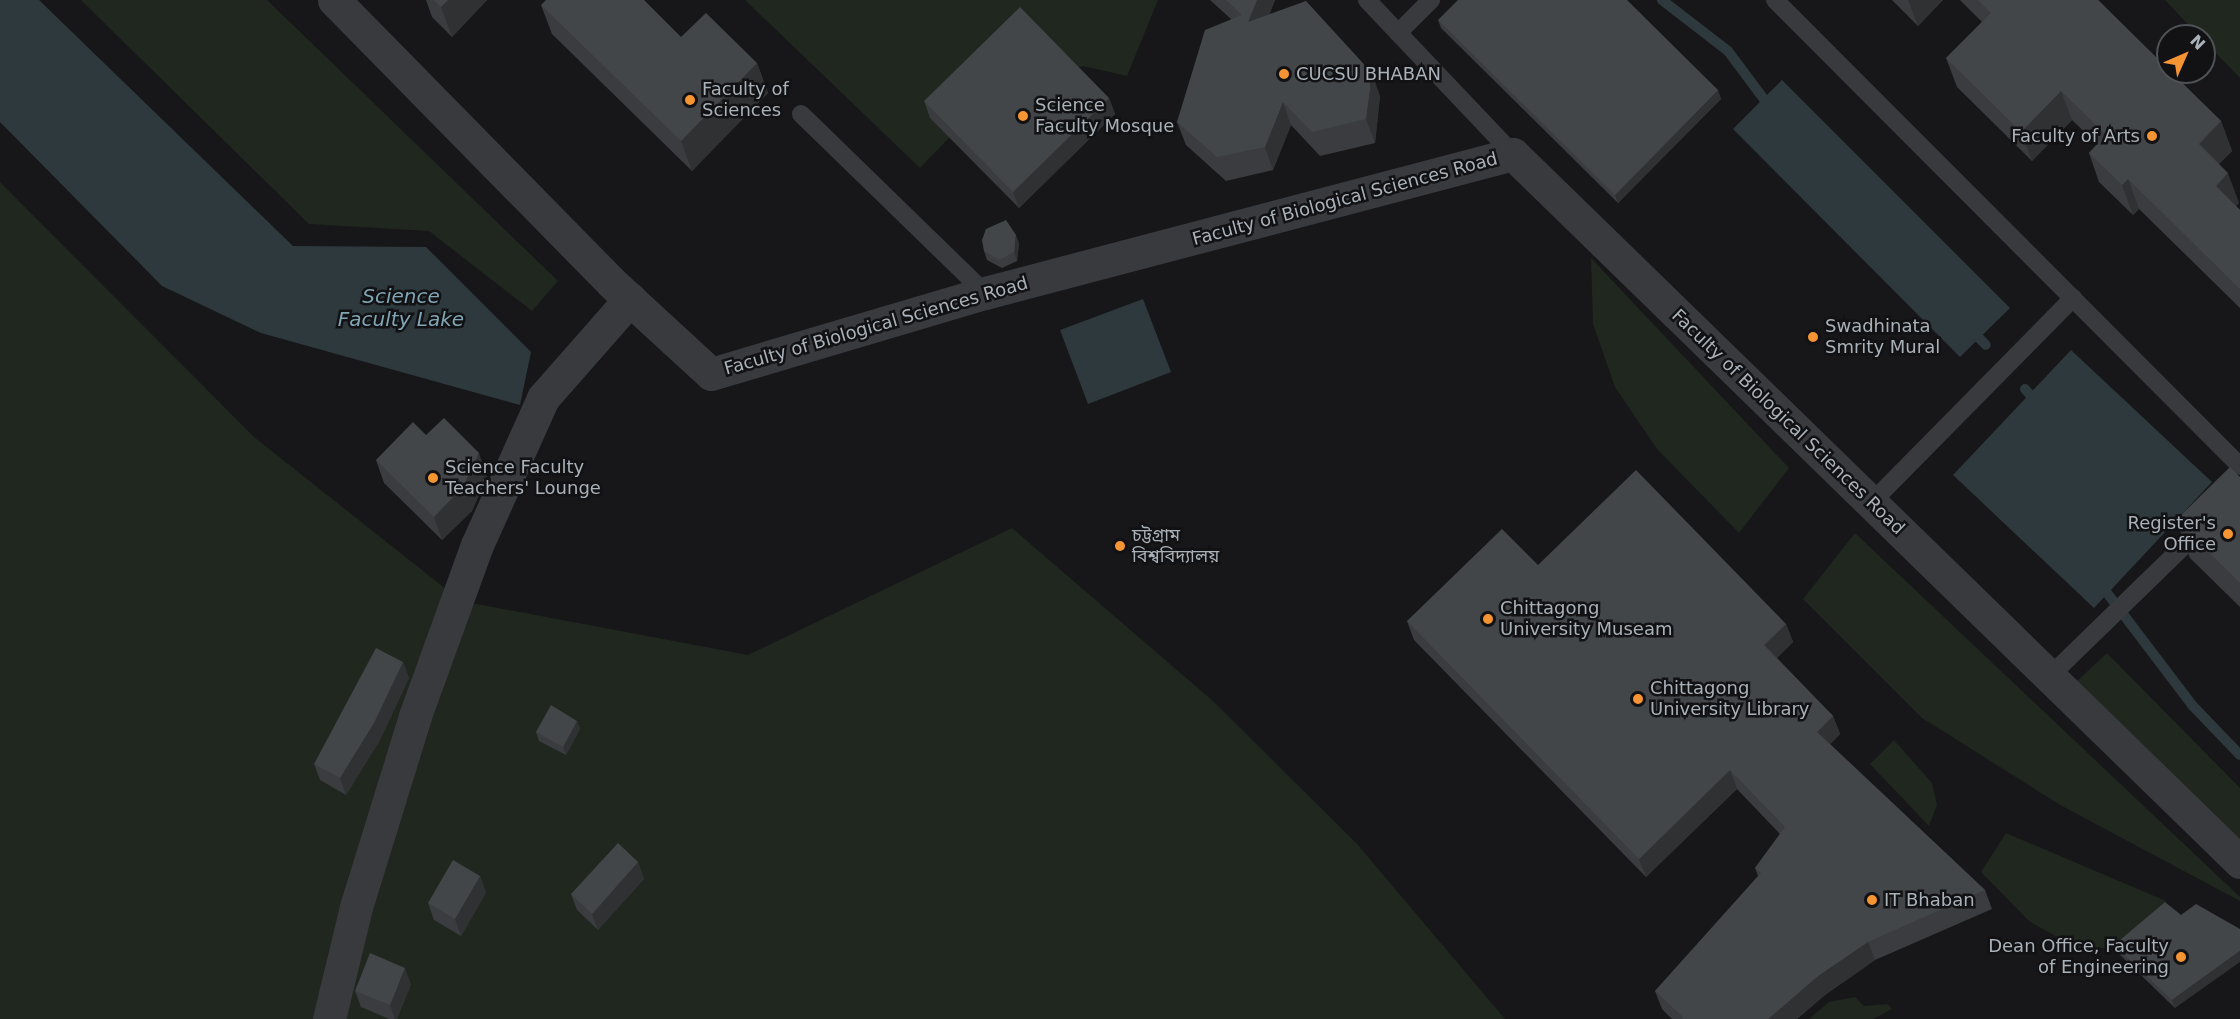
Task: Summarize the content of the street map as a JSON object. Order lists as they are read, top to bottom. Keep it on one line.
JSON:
{"streets":{"street":["Faculty of Biological Sciences Road"]},"water":["Science Faculty Lake"],"places":["CUCSU BHABAN","Faculty of Sciences","Science Faculty Mosque","Faculty of Arts","Swadhinata Smrity Mural","Science Faculty Teachers' Lounge","Register's Office","চট্টগ্রাম বিশ্ববিদ্যালয়","Chittagong University Museam","Chittagong University Library","IT Bhaban","Dean Office, Faculty of Engineering"],"north":"top right"}
